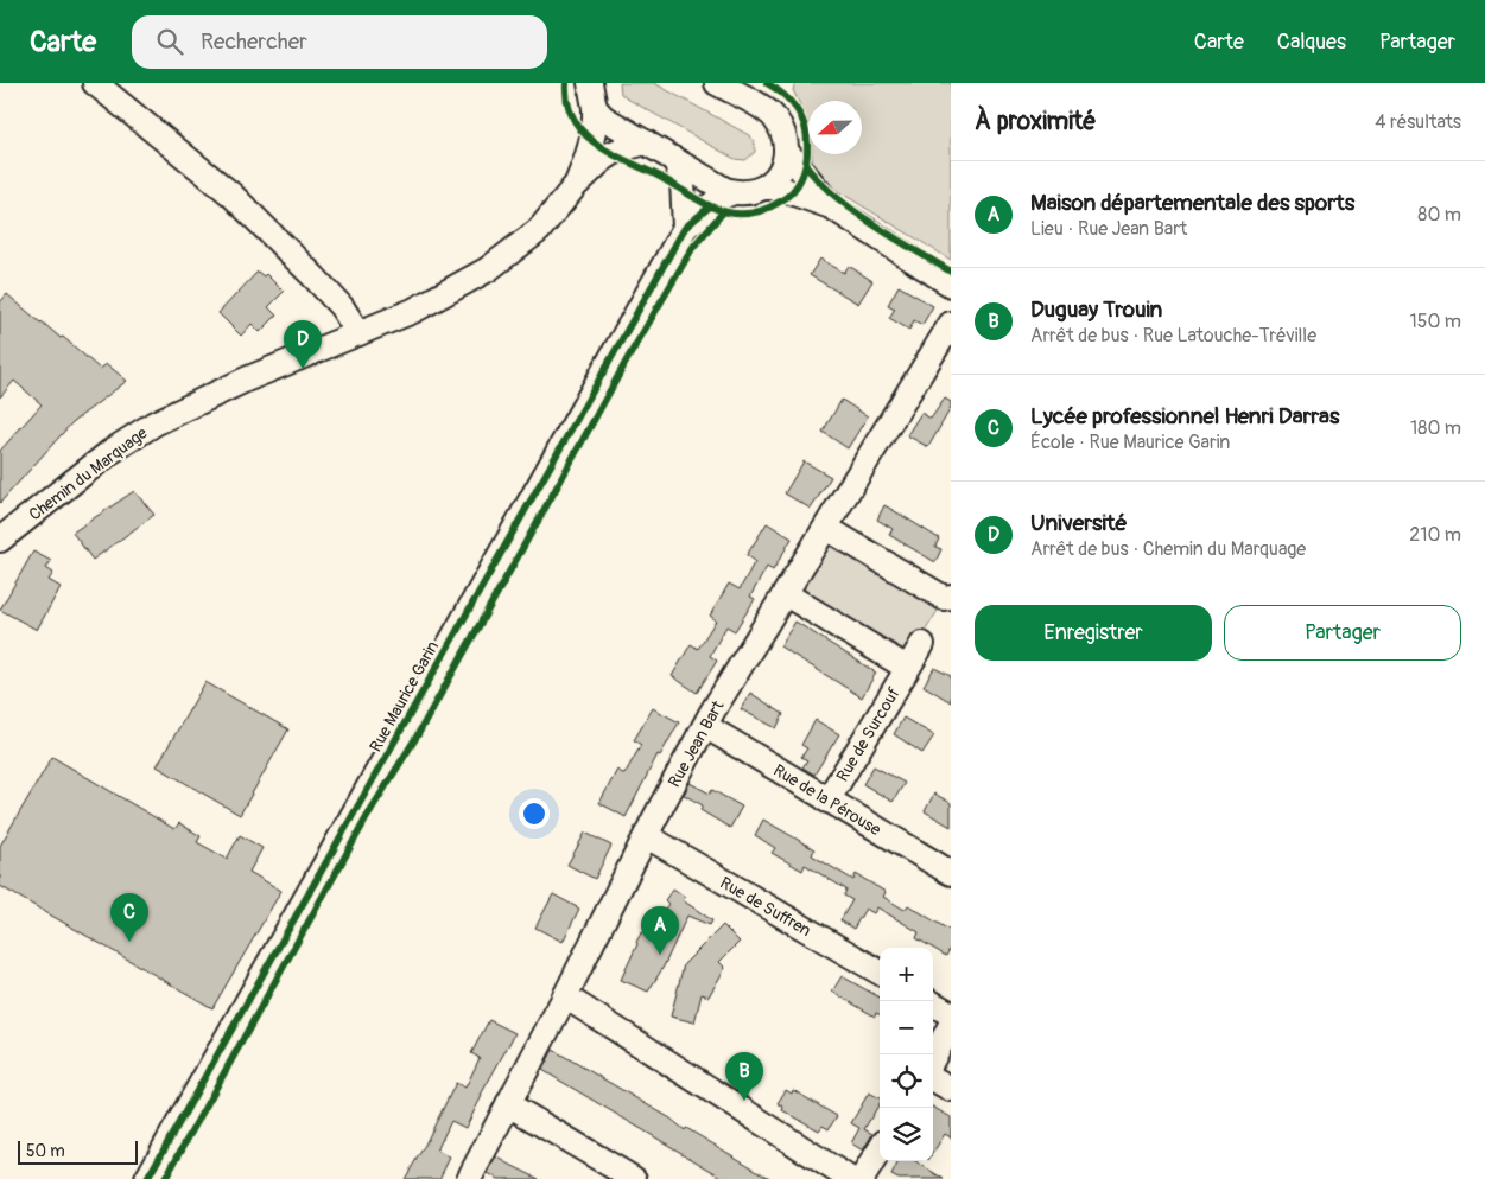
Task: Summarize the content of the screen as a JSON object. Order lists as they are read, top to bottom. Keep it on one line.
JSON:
{"streets":{"street":["Chemin du Marquage","Rue Maurice Garin","Rue de Surcouf","Rue Jean Bart","Rue de la Pérouse","Rue de Suffren"]},"crossings":[["Rue de Surcouf","Rue de la Pérouse"],["Rue Jean Bart","Rue de la Pérouse"],["Rue Jean Bart","Rue de Suffren"]],"scale_bar":"50 m","north":"left","page":{"header":"Carte","search":"Rechercher","nav":["Carte","Calques","Partager"],"heading":["À proximité","4 résultats"],"list":[{"mark":"A","name":"Maison départementale des sports","note":"Lieu · Rue Jean Bart","value":"80 m"},{"mark":"B","name":"Duguay Trouin","note":"Arrêt de bus · Rue Latouche-Tréville","value":"150 m"},{"mark":"C","name":"Lycée professionnel Henri Darras","note":"École · Rue Maurice Garin","value":"180 m"},{"mark":"D","name":"Université","note":"Arrêt de bus · Chemin du Marquage","value":"210 m"}],"pins":["D","C","A","B"],"buttons":["Enregistrer","Partager"],"map_buttons":["+","−"],"scale":"50 m"}}
